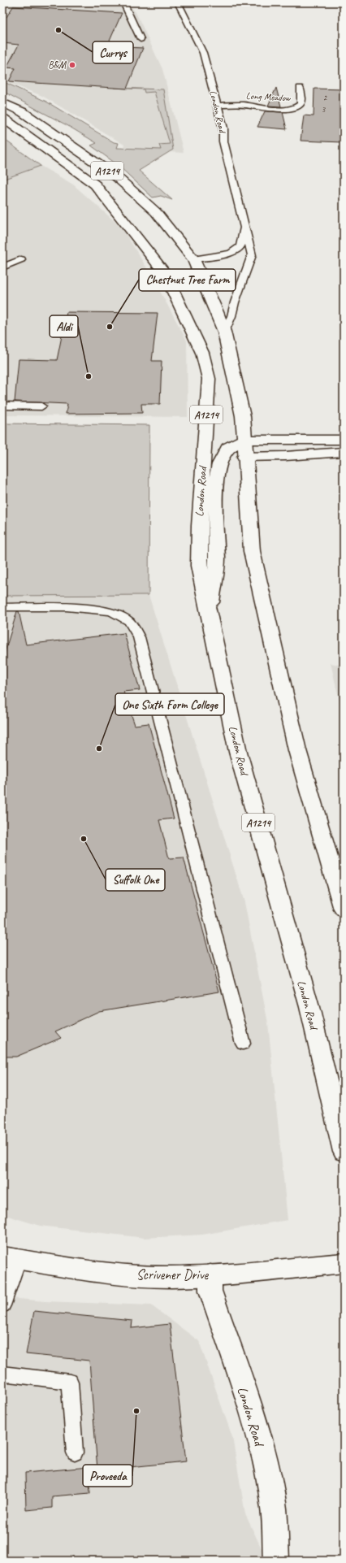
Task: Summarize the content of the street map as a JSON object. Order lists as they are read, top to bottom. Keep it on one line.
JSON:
{"streets":{"main road":["London Road","A1214","Scrivener Drive"],"lane":["Long Meadow"]},"crossings":[["Long Meadow","London Road"],["London Road","A1214"],["London Road","Scrivener Drive"]],"places":["Currys","B&M","Chestnut Tree Farm","Aldi","One Sixth Form College","Suffolk One","Proveeda"],"house_numbers":["2","3"]}
